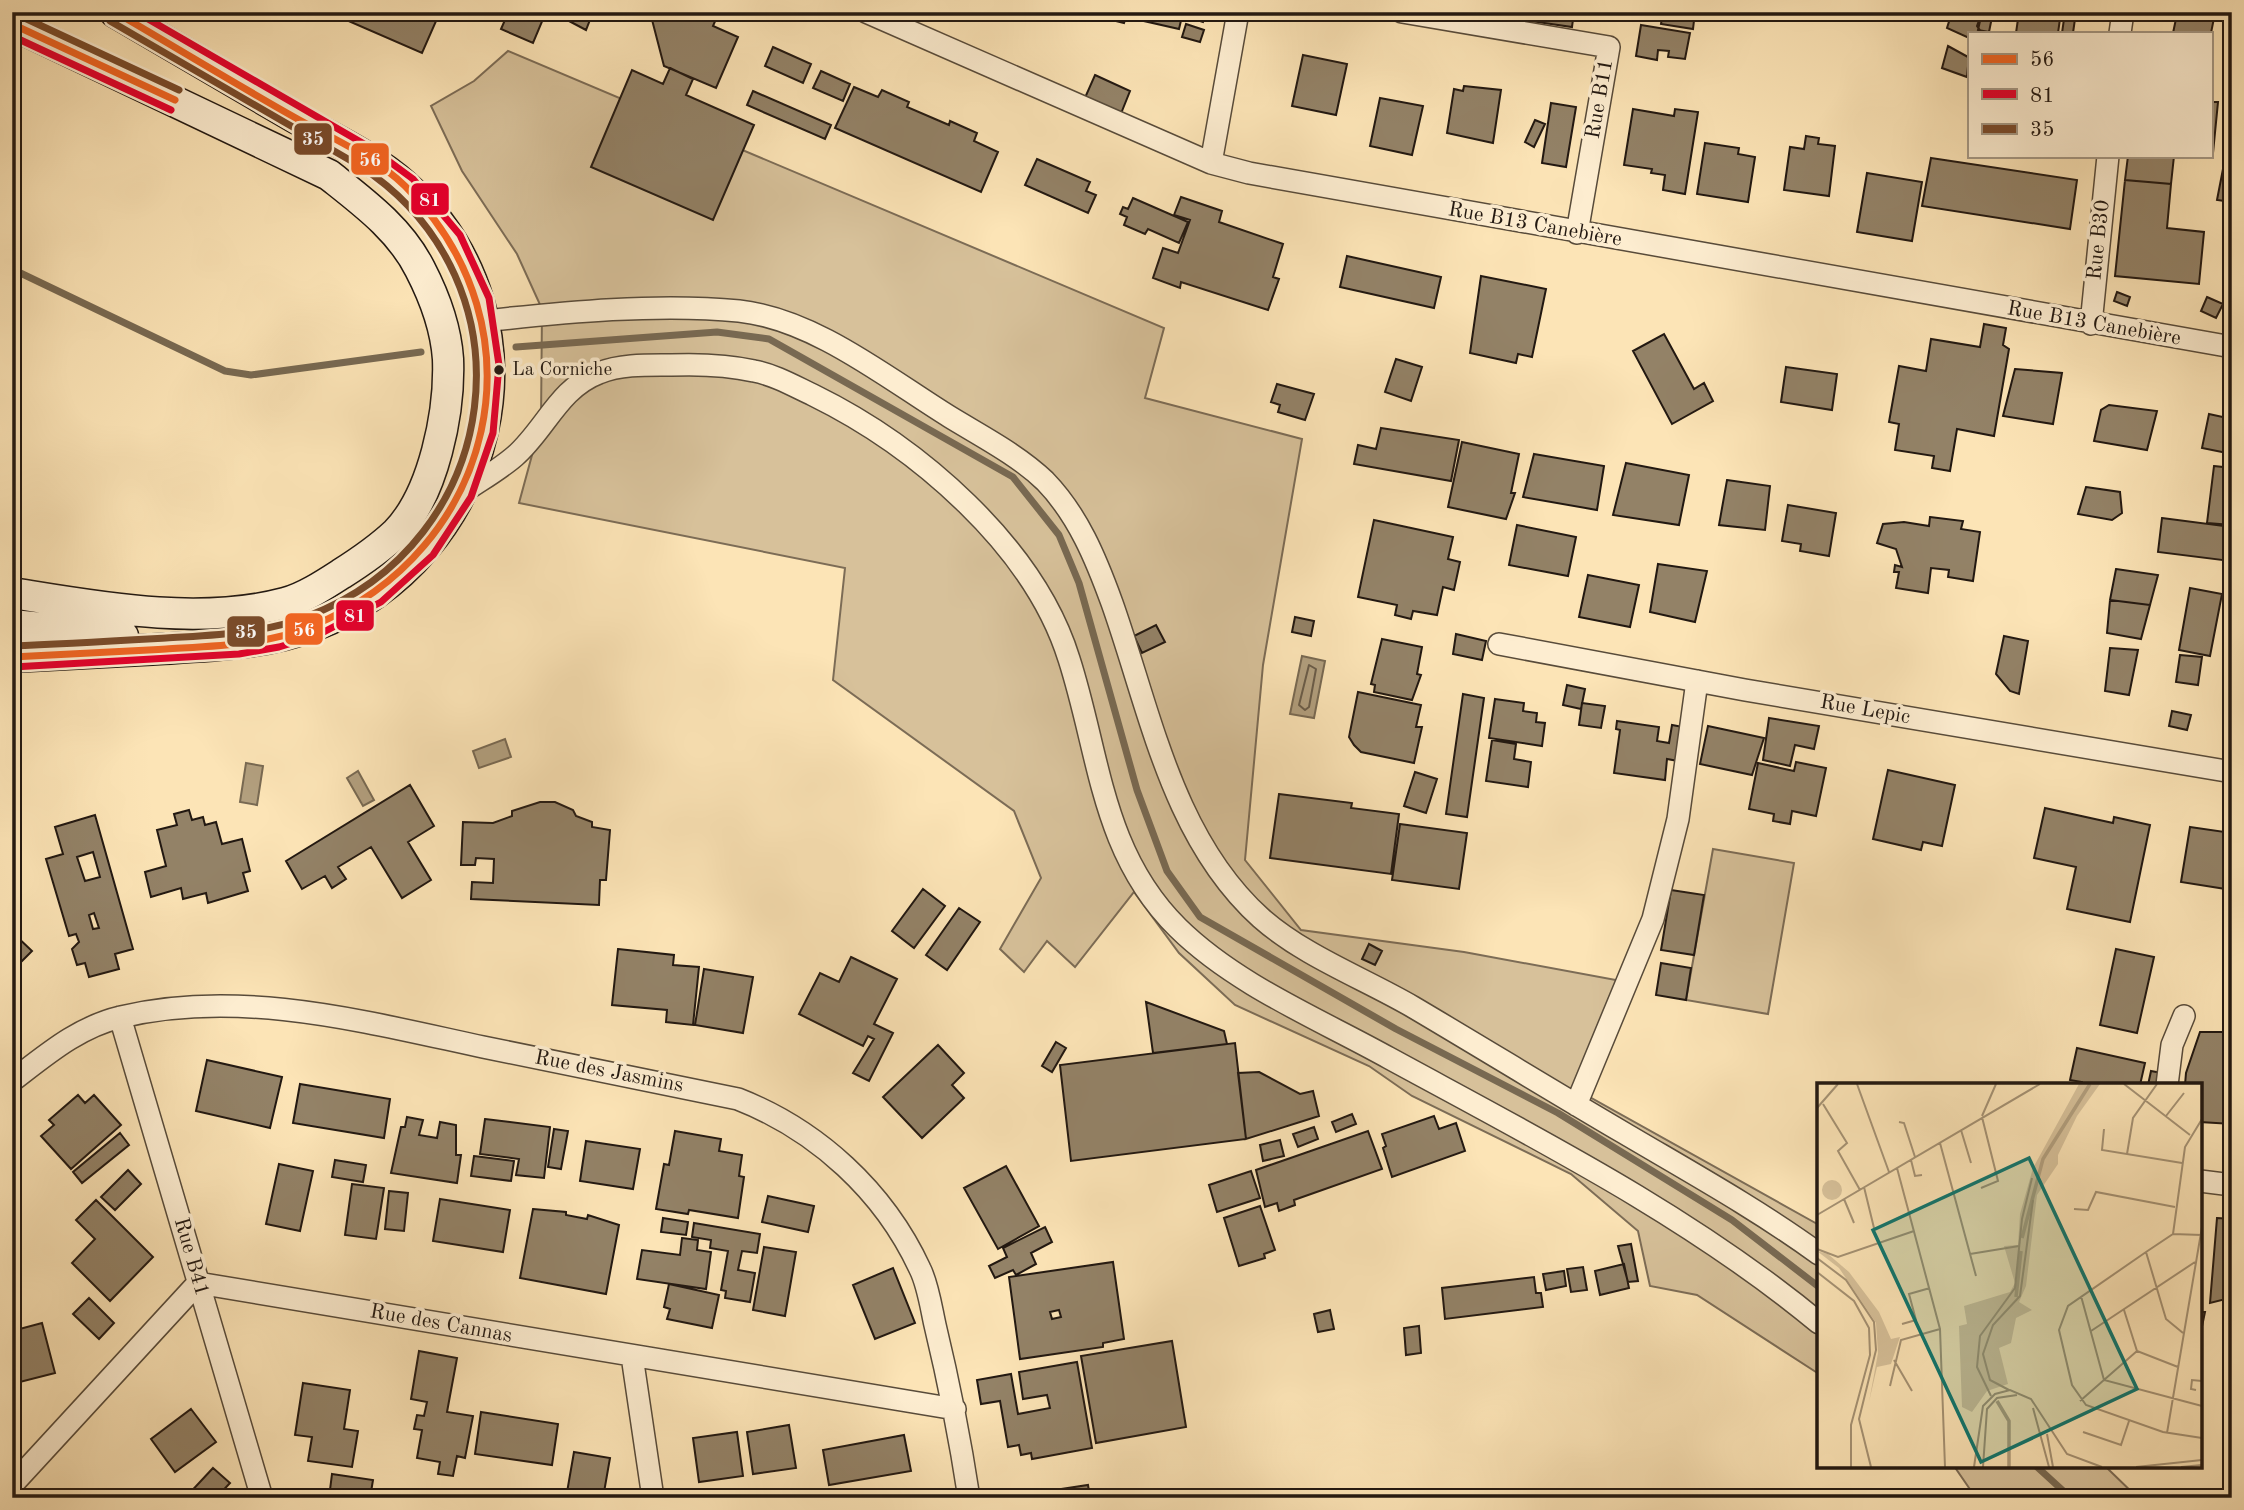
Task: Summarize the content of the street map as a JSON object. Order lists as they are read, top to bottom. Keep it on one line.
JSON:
{"streets":{"street":["Rue B11","Rue B13 Canebière","Rue B30","Rue Lepic","Rue des Jasmins","Rue B41","Rue des Cannas"]},"crossings":[["Rue B11","Rue B13 Canebière"],["Rue B13 Canebière","Rue B30"],["Rue des Jasmins","Rue B41"],["Rue des Jasmins","Rue des Cannas"],["Rue B41","Rue des Cannas"]],"places":["La Corniche"],"lines":["transit line 56","transit line 81","transit line 35"],"legend":["56","81","35"]}
